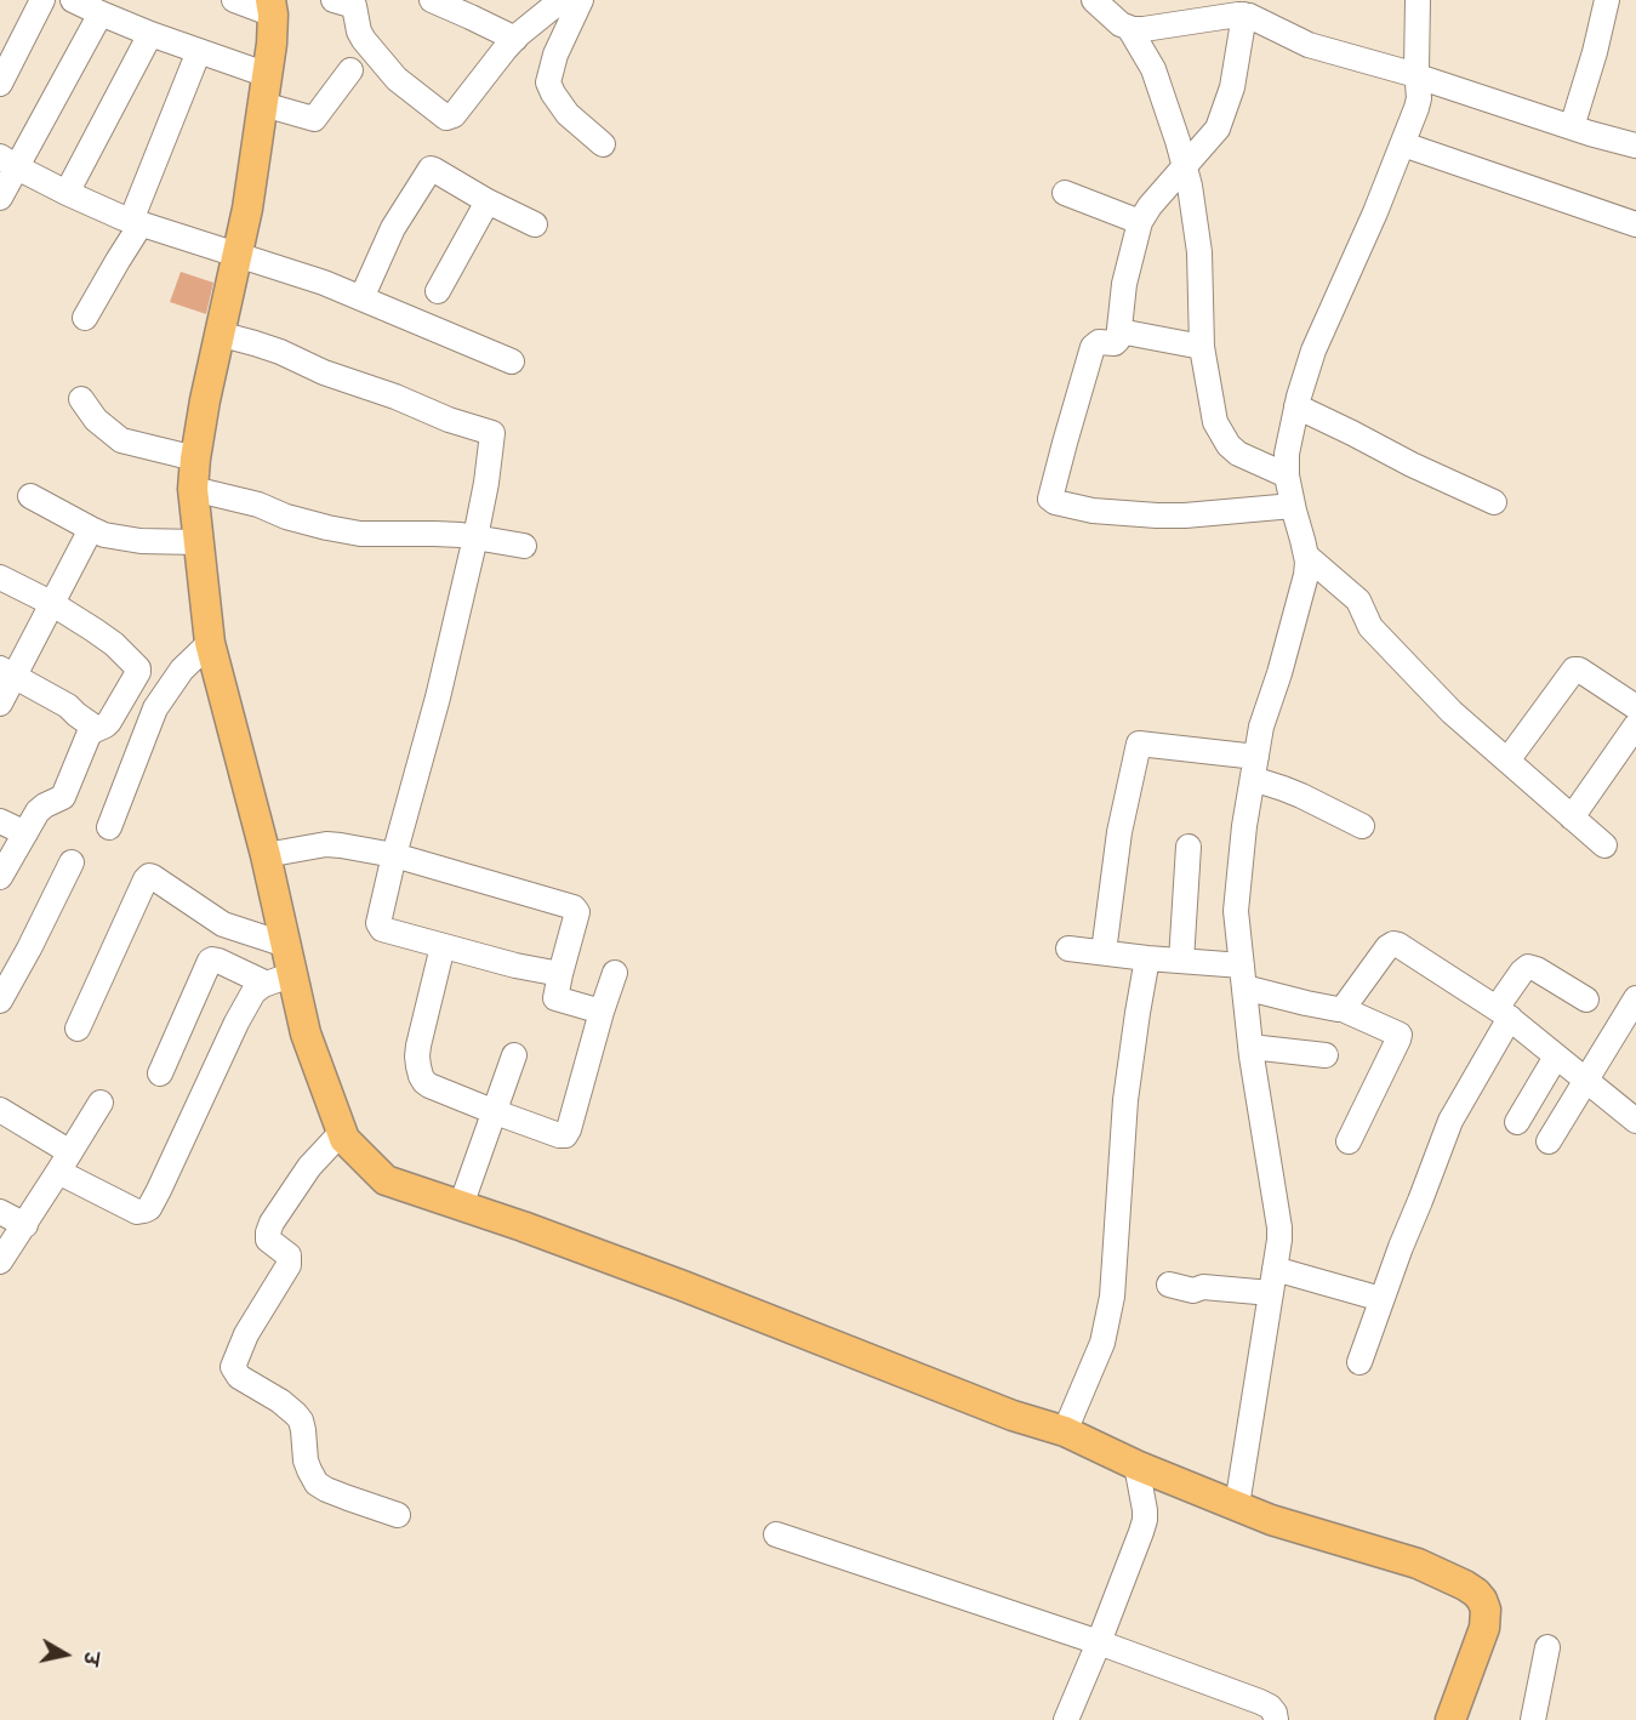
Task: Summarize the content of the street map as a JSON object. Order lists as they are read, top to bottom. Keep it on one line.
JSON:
{"north":"right"}
